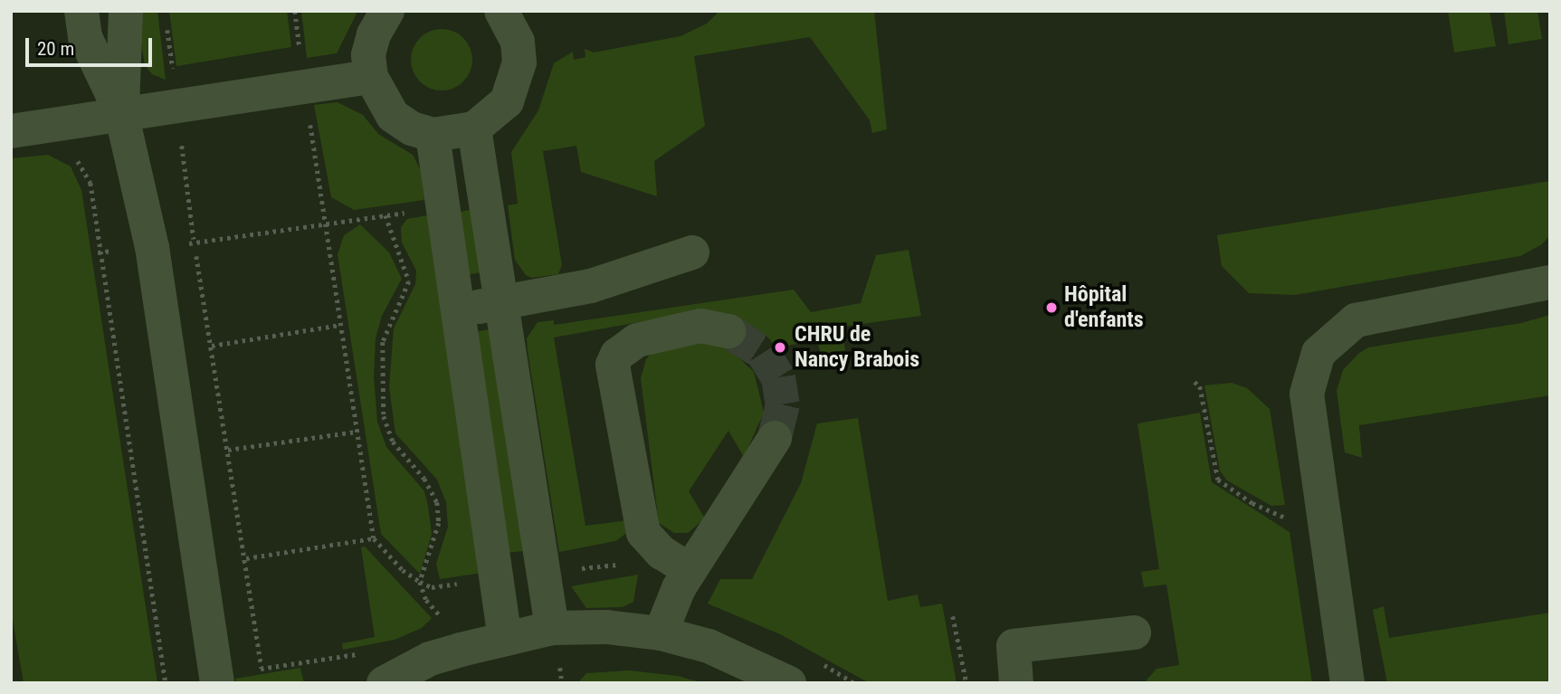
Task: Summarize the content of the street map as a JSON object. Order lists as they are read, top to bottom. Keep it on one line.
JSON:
{"places":["Hôpital d'enfants","CHRU de Nancy Brabois"],"scale_bar":"20 m"}
